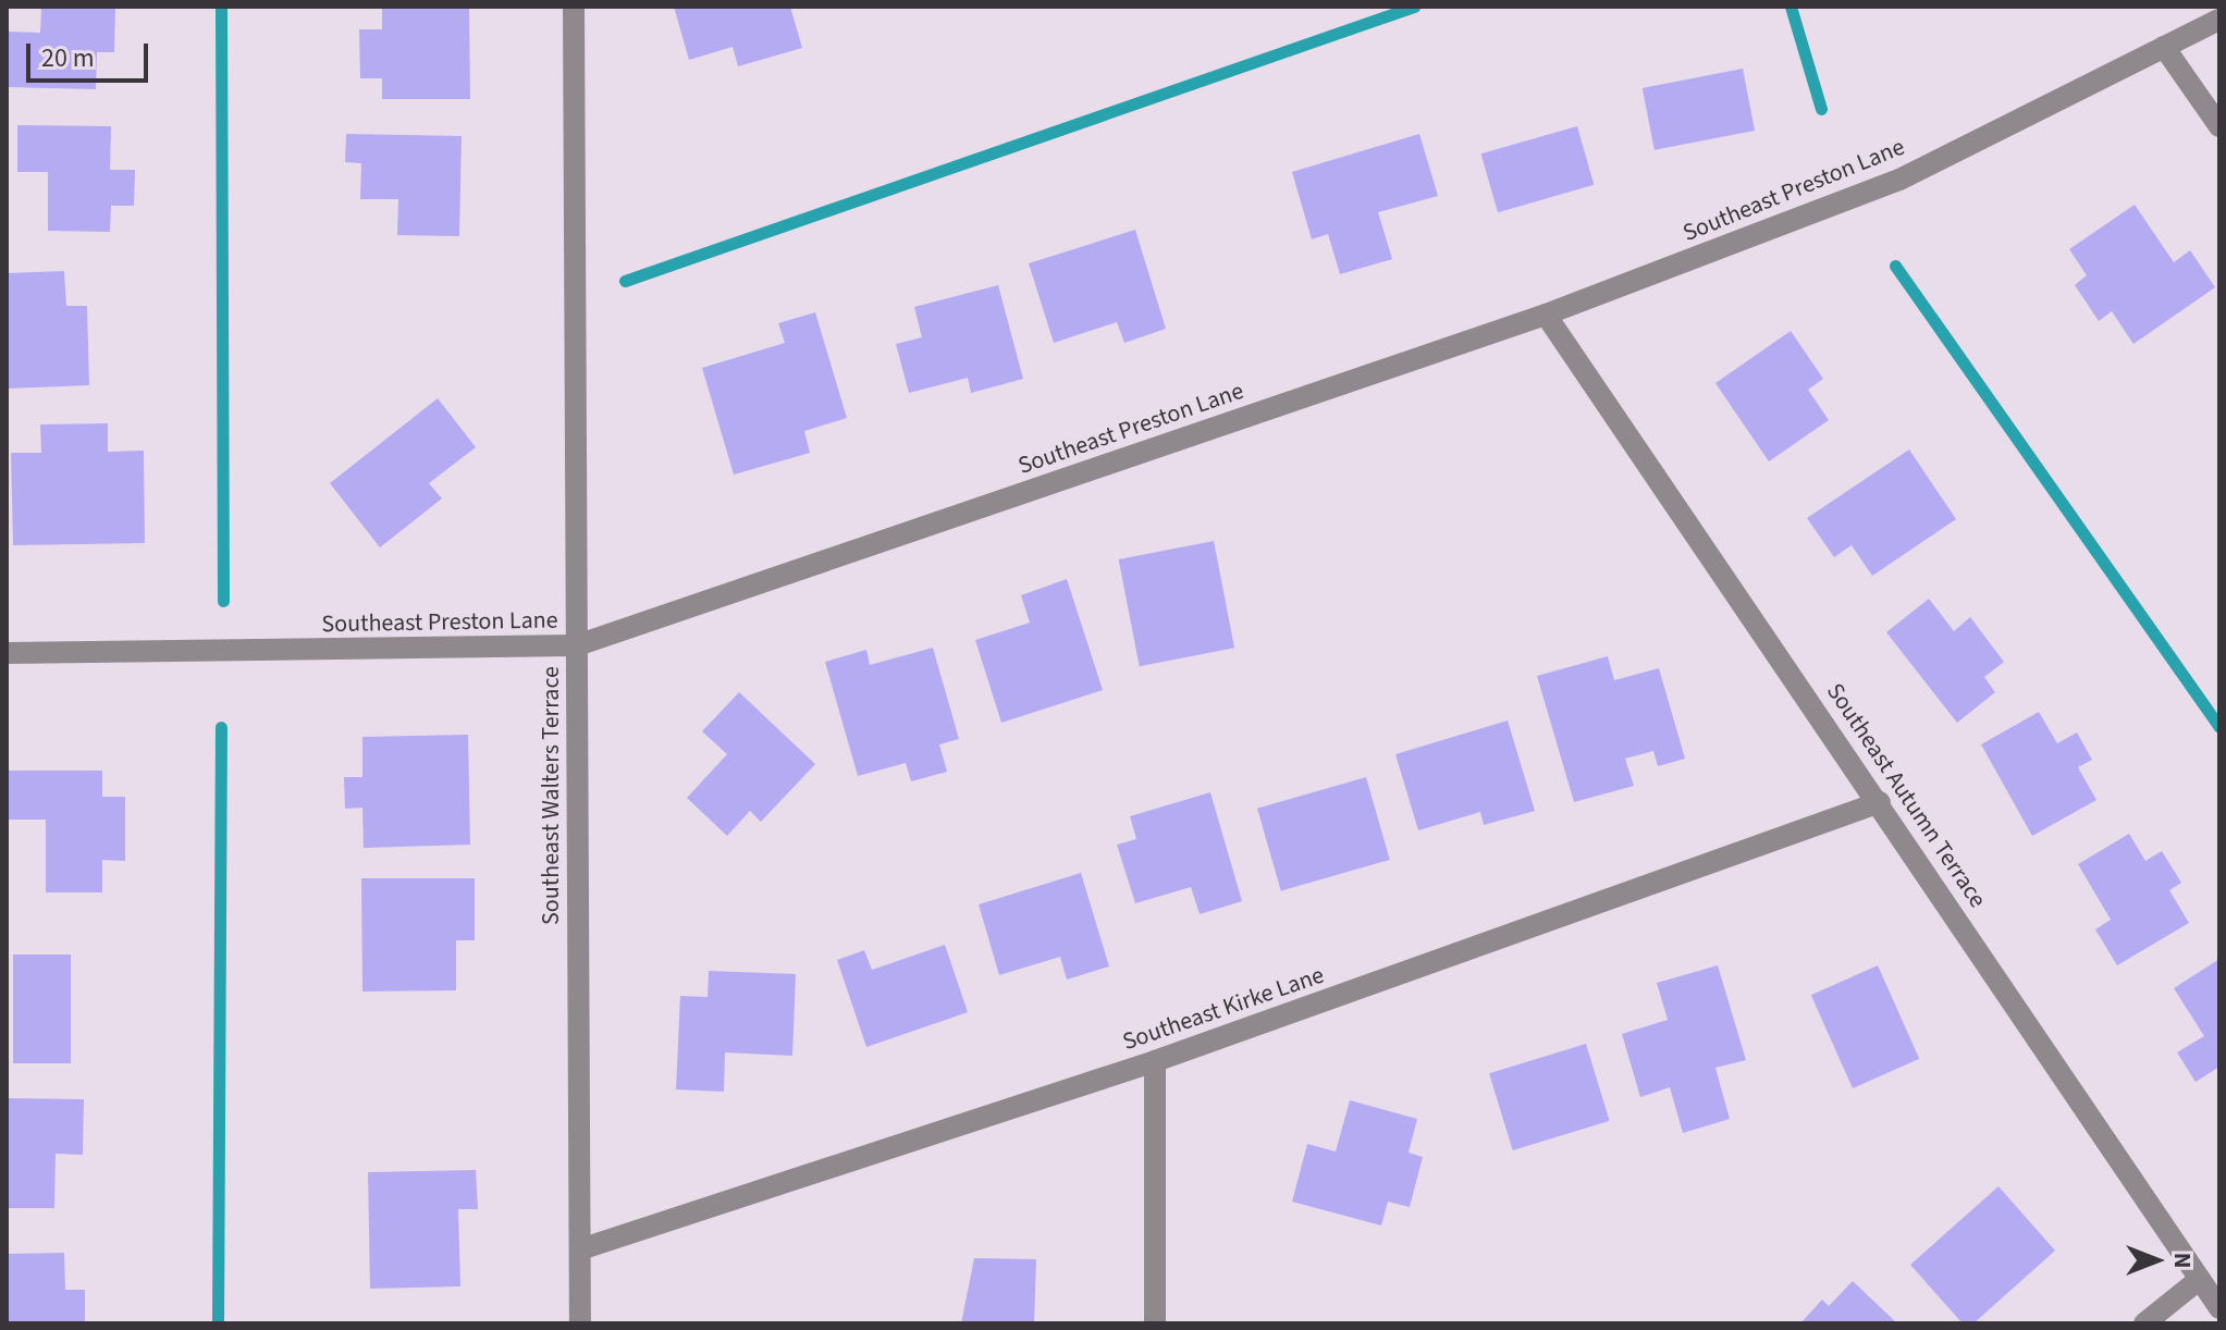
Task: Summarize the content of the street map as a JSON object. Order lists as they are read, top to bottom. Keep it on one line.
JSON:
{"streets":{"street":["Southeast Preston Lane","Southeast Walters Terrace","Southeast Autumn Terrace","Southeast Kirke Lane"]},"crossings":[["Southeast Preston Lane","Southeast Walters Terrace"],["Southeast Preston Lane","Southeast Autumn Terrace"],["Southeast Walters Terrace","Southeast Kirke Lane"],["Southeast Autumn Terrace","Southeast Kirke Lane"]],"scale_bar":"20 m","north":"right"}
